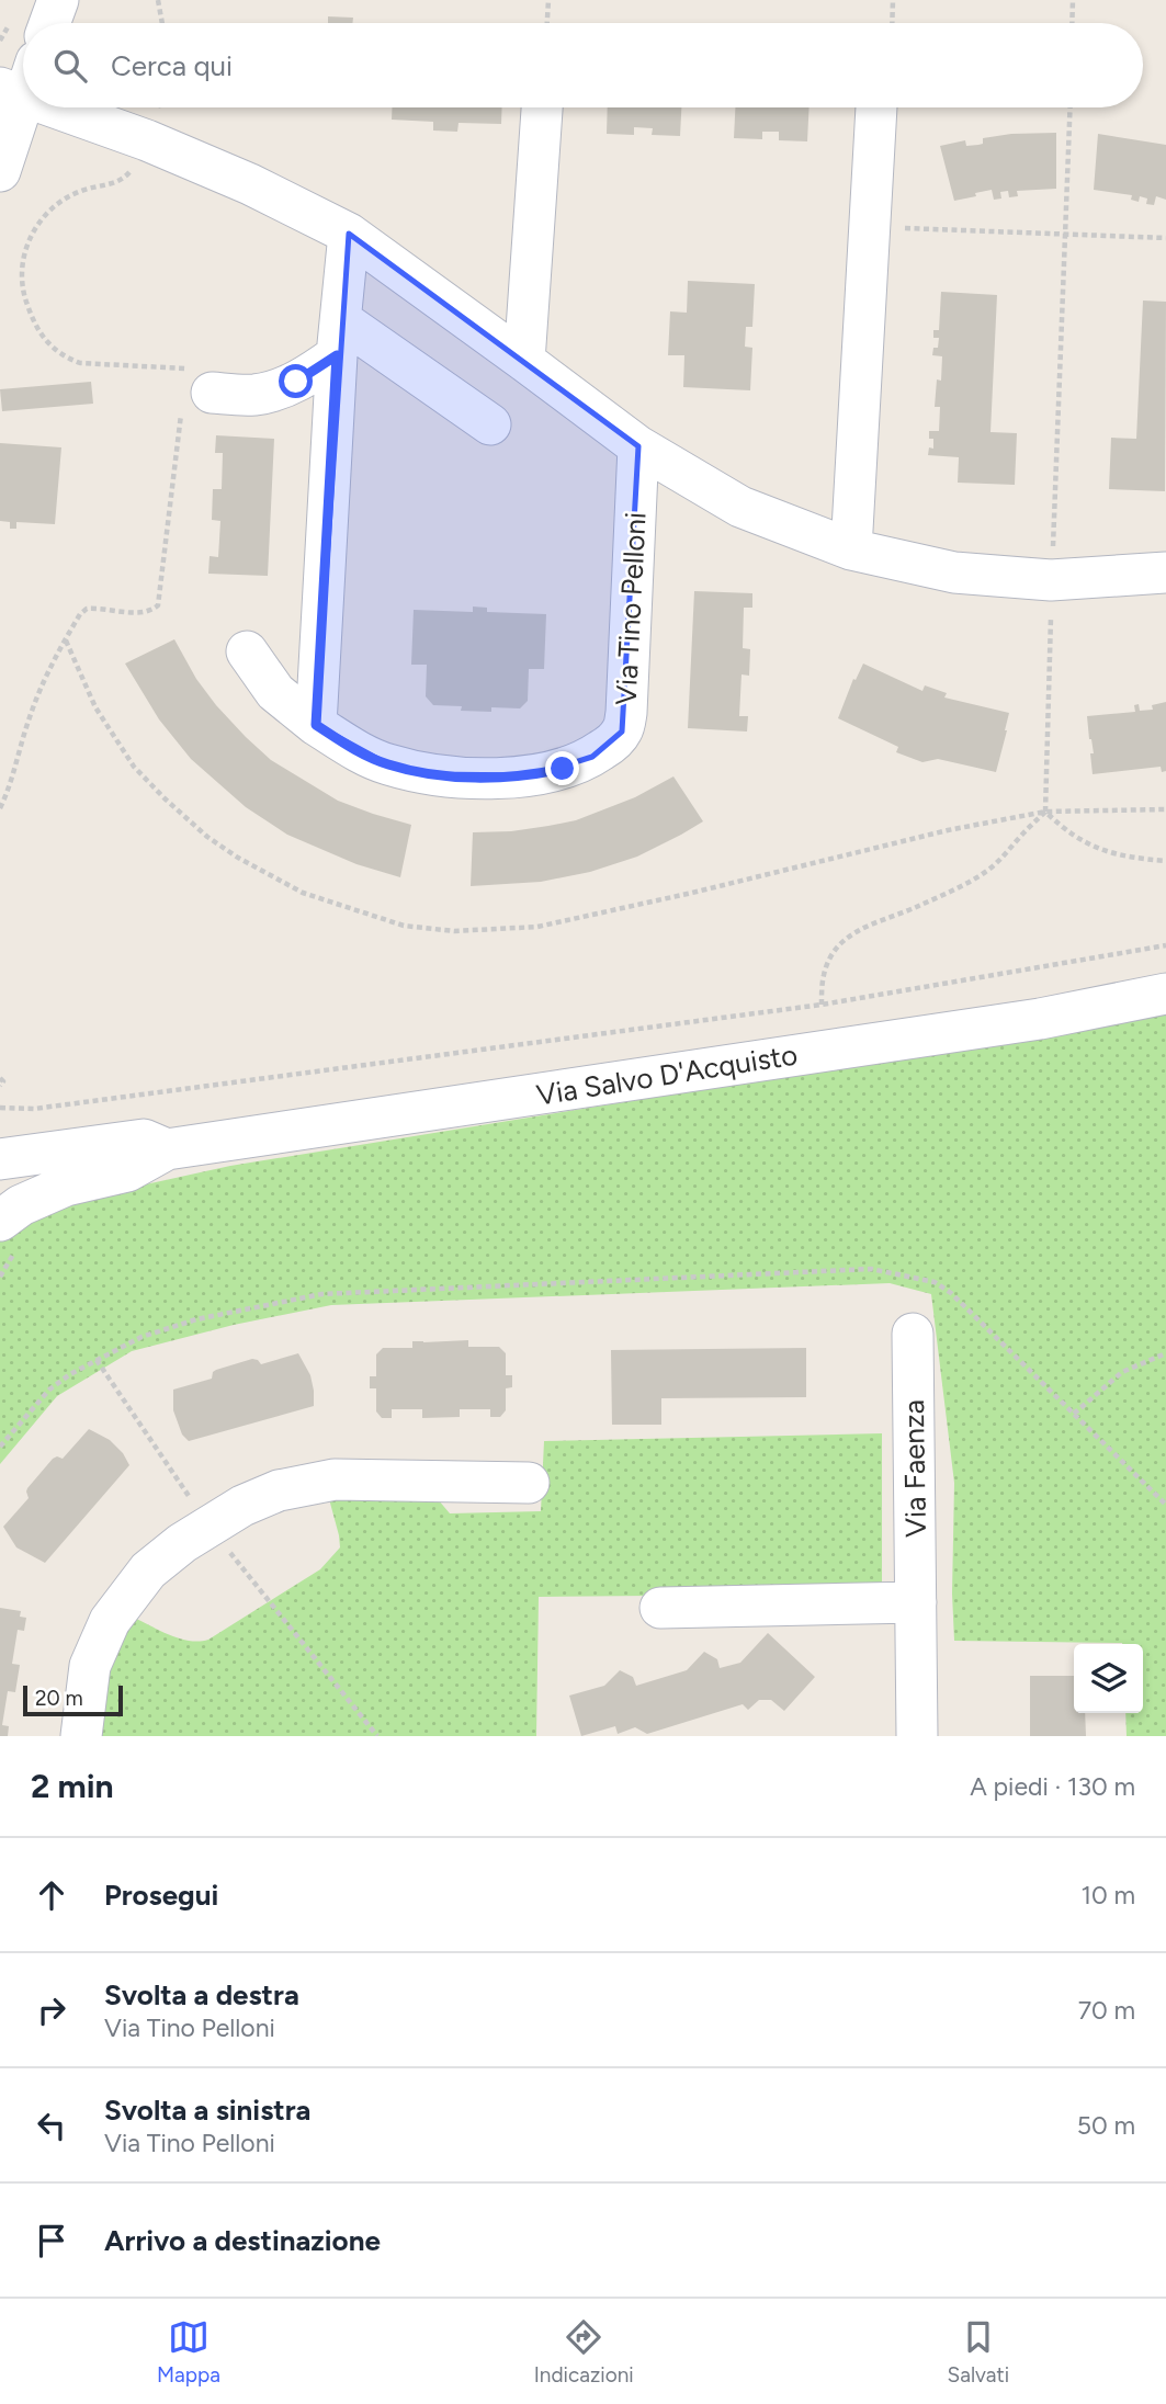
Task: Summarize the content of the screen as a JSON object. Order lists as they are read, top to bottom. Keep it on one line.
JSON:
{"streets":{"street":["Via Tino Pelloni","Via Salvo D'Acquisto","Via Faenza"]},"scale_bar":"20 m","page":{"search":"Cerca qui","scale":"20 m","heading":["2 min","A piedi · 130 m"],"list":[["Prosegui","10 m"],["Svolta a destra","Via Tino Pelloni","70 m"],["Svolta a sinistra","Via Tino Pelloni","50 m"],"Arrivo a destinazione"],"nav":["Mappa","Indicazioni","Salvati"]}}
